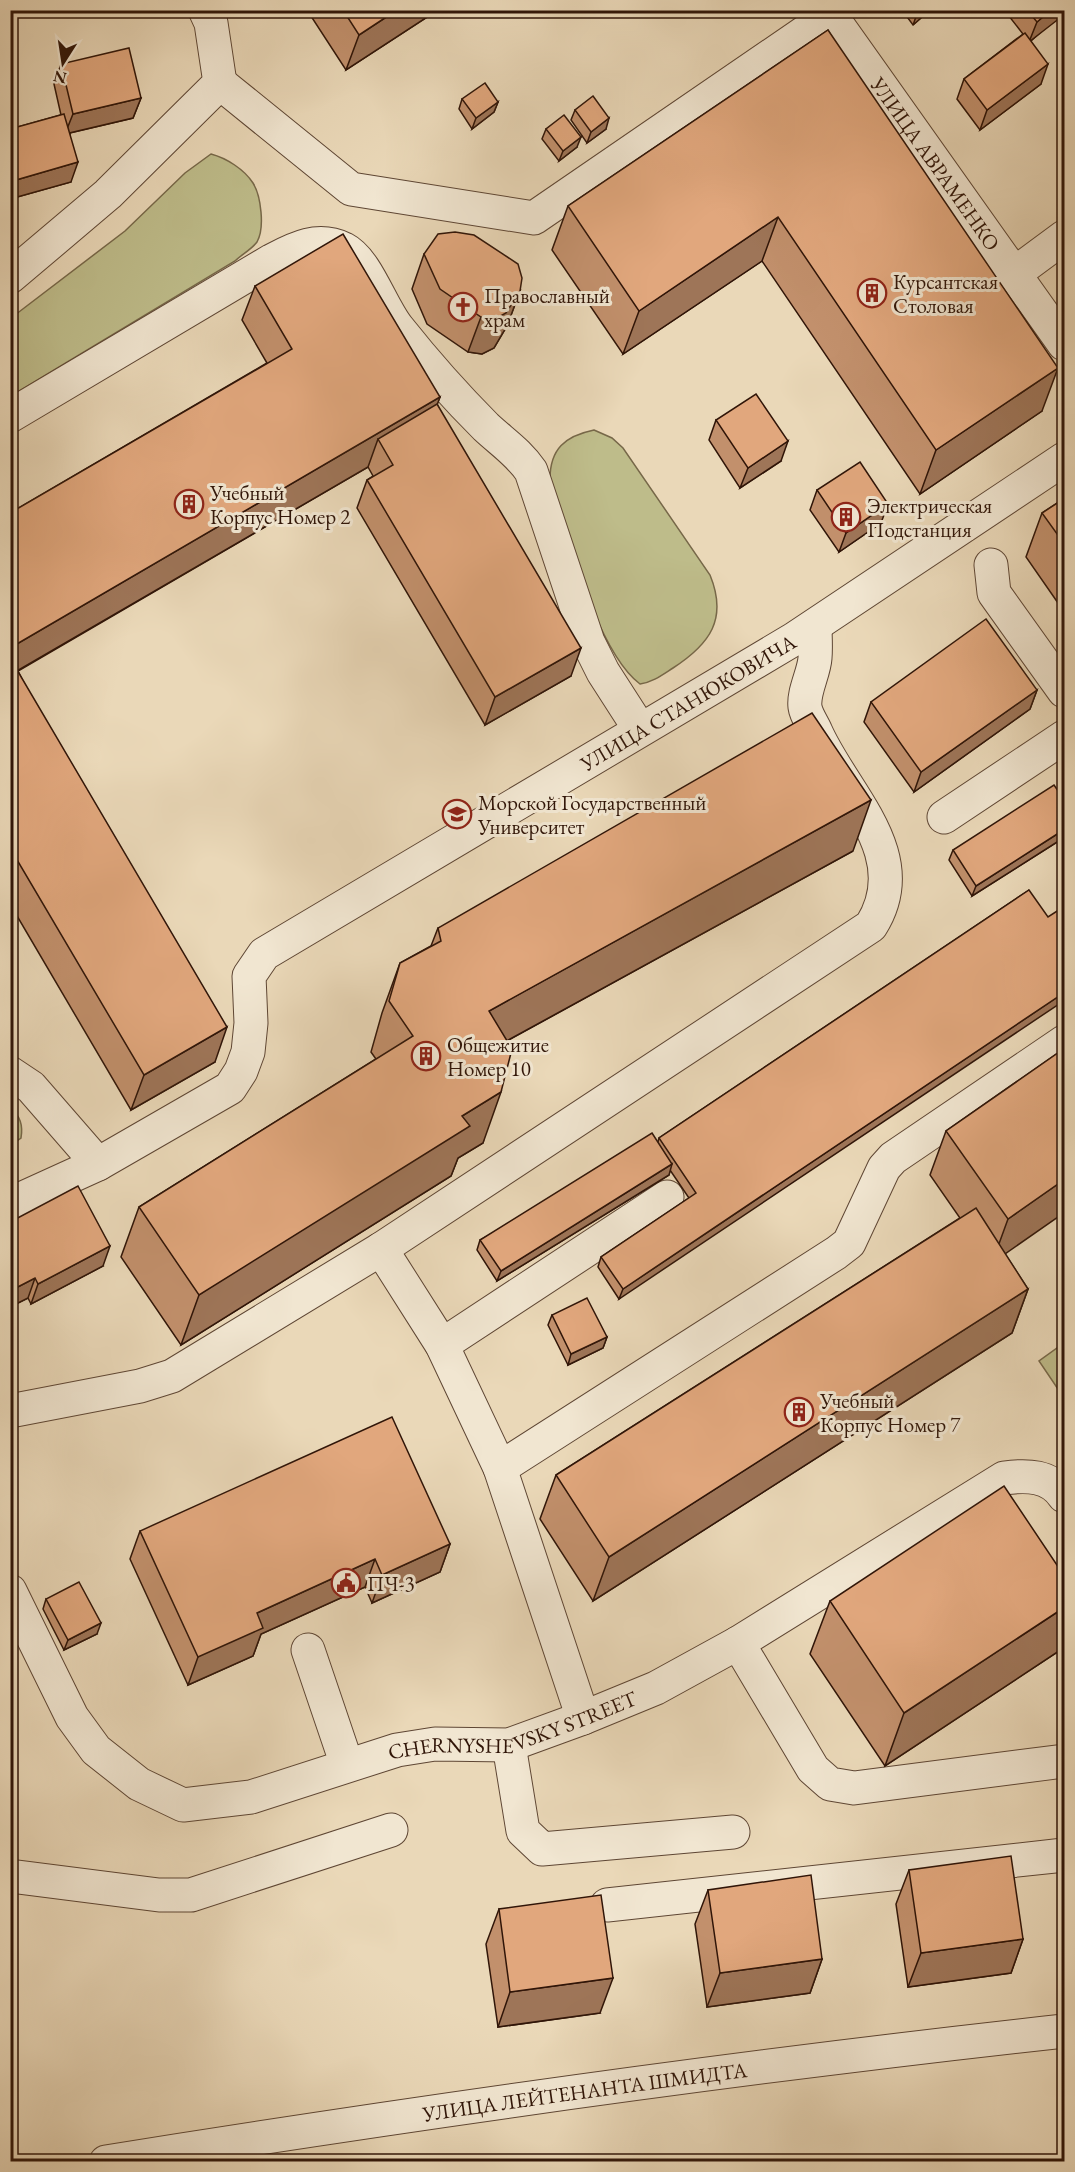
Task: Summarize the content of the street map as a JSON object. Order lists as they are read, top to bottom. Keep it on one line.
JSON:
{"streets":{"street":["УЛИЦА АВРАМЕНКО","УЛИЦА СТАНЮКОВИЧА","CHERNYSHEVSKY STREET","УЛИЦА ЛЕЙТЕНАНТА ШМИДТА"]},"places":{"building":["Курсантская Столовая","Учебный Корпус Номер 2","Электрическая Подстанция","Общежитие Номер 10","Учебный Корпус Номер 7"],"church":["Православный храм"],"school or university":["Морской Государственный Университет"],"public building":["ПЧ-3"]},"north":"bottom"}
